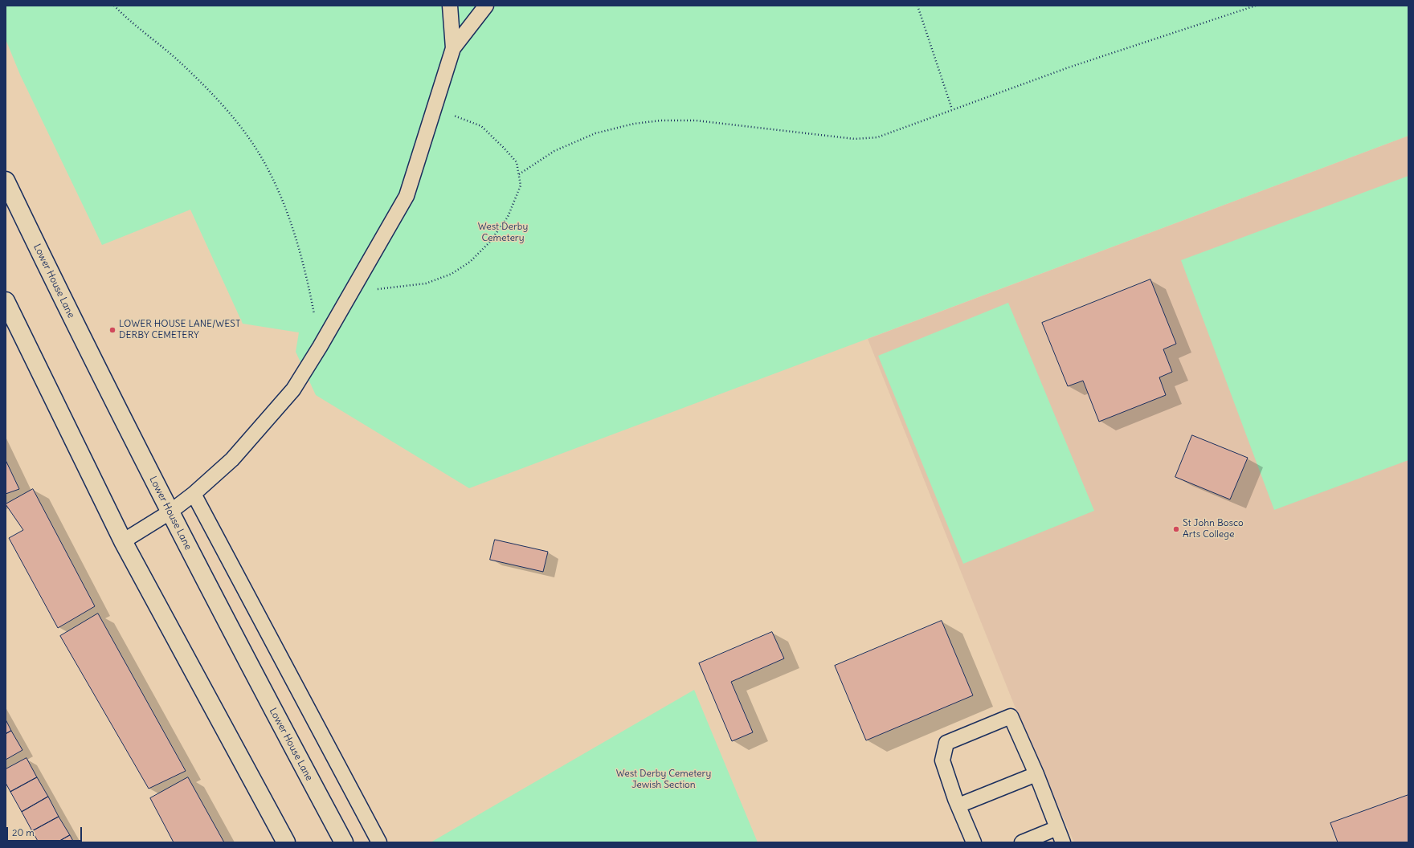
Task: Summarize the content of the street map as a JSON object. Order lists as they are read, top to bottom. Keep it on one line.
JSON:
{"streets":{"street":["Lower House Lane"]},"parks":["West Derby Cemetery","West Derby Cemetery Jewish Section"],"places":["LOWER HOUSE LANE/WEST DERBY CEMETERY","St John Bosco Arts College"],"scale_bar":"20 m"}
